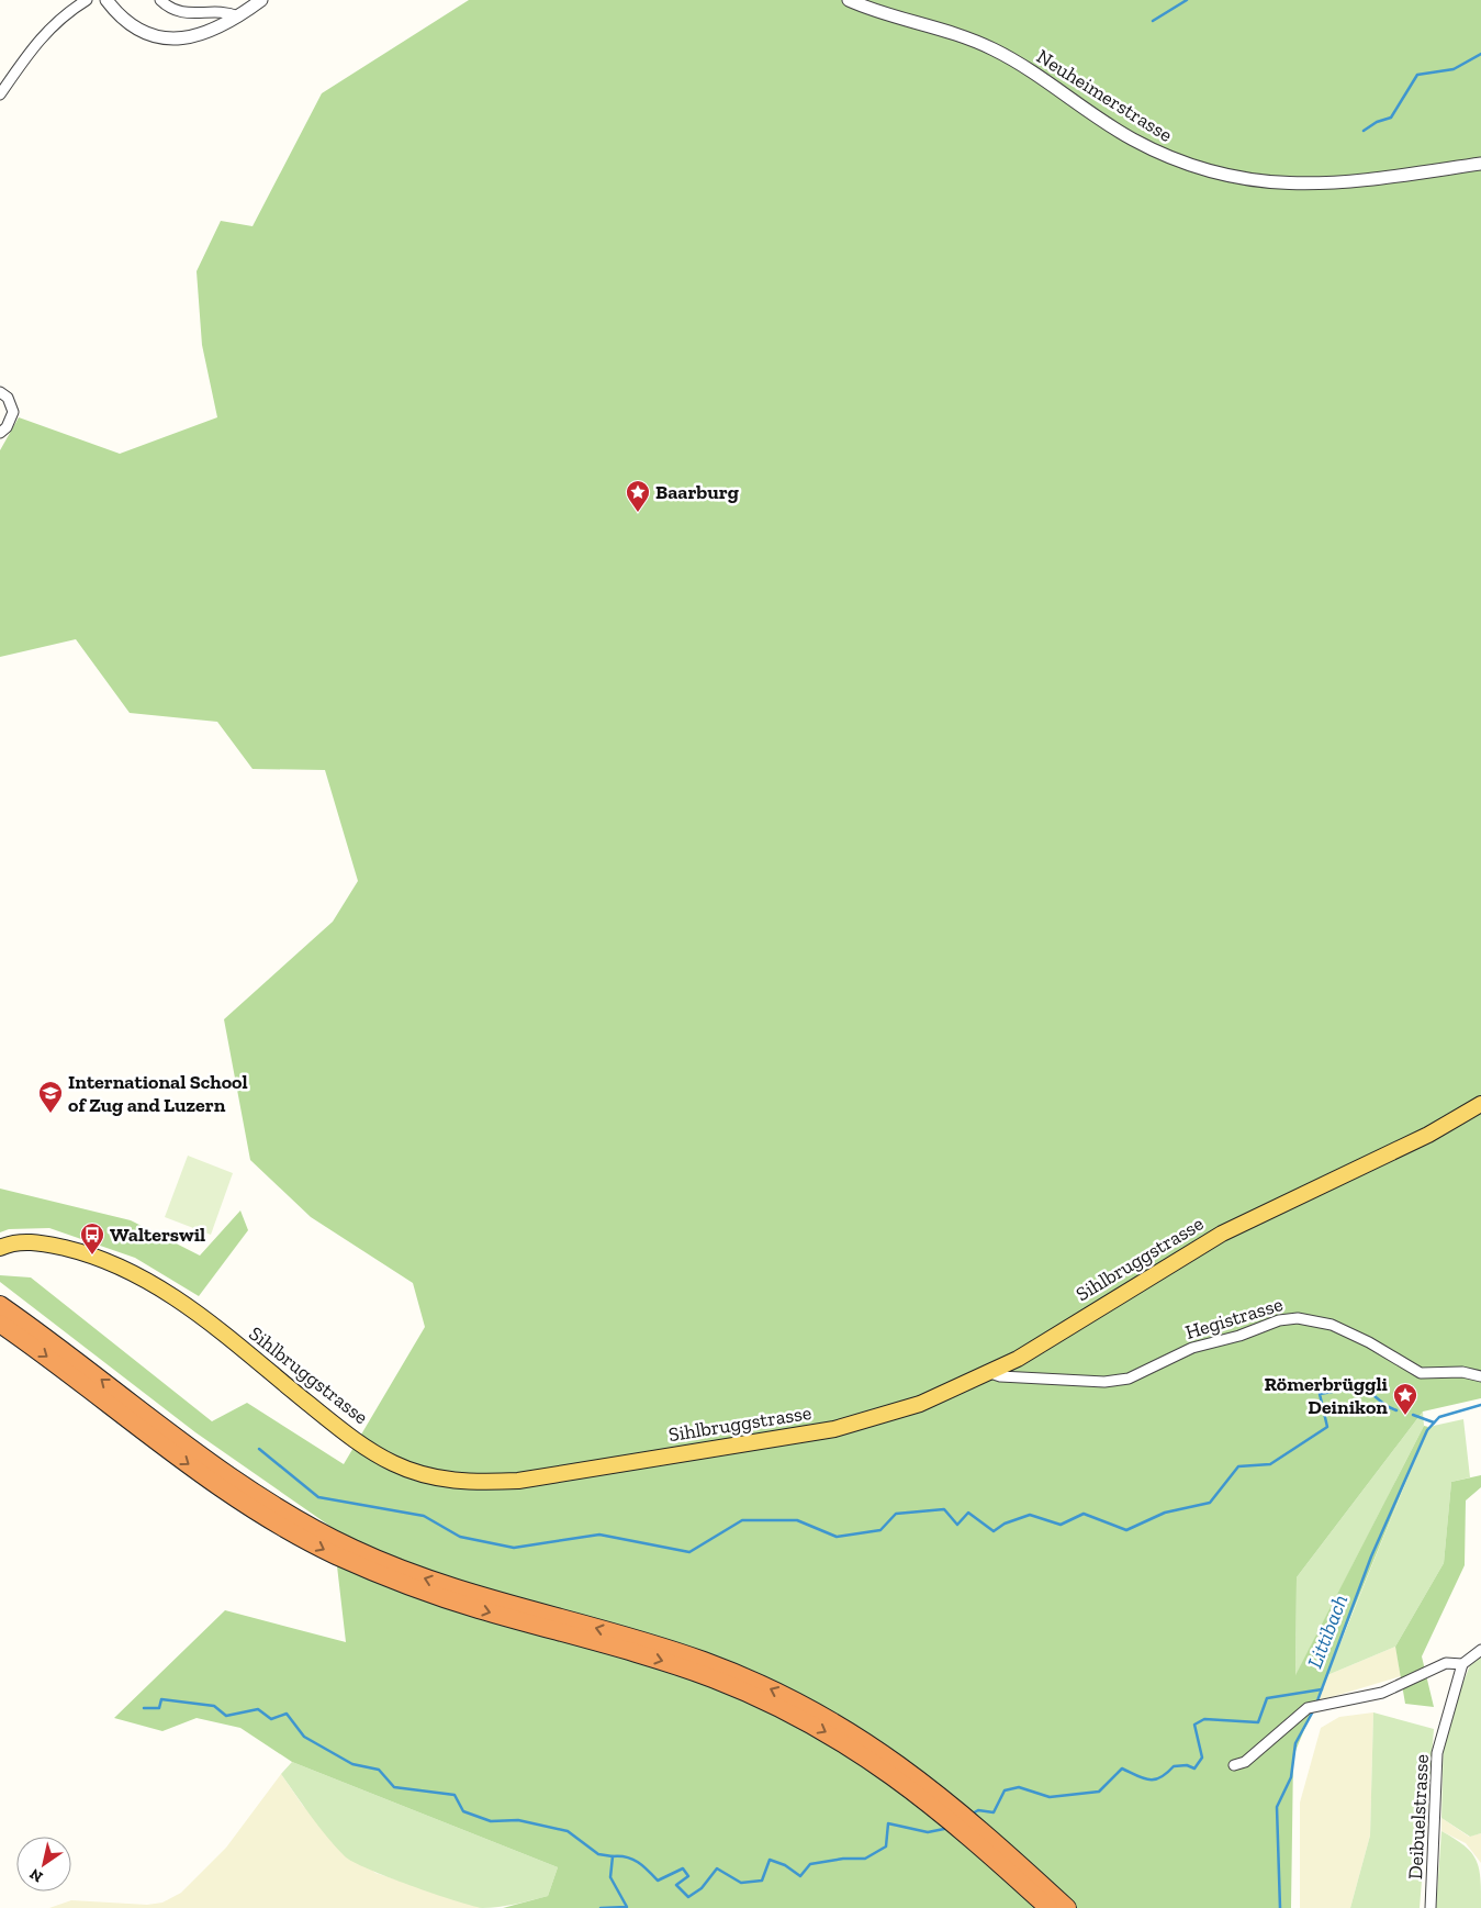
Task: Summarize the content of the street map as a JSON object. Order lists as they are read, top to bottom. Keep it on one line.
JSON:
{"streets":{"main road":["Sihlbruggstrasse"],"street":["Neuheimerstrasse","Hegistrasse","Deibuelstrasse"]},"crossings":[["Sihlbruggstrasse","Hegistrasse"]],"water":["Littibach"],"places":{"place":["Baarburg","Römerbrüggli Deinikon"],"school or university":["International School of Zug and Luzern"],"bus stop":["Walterswil"]},"north":"bottom left"}
